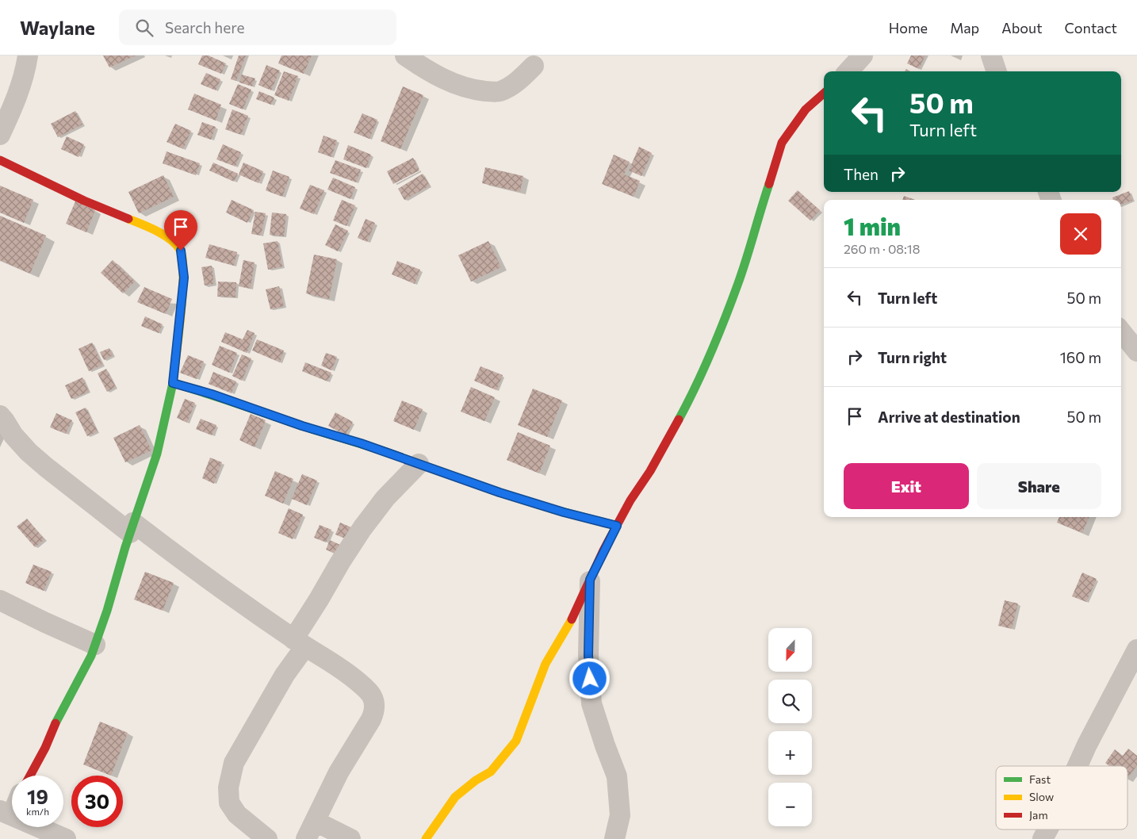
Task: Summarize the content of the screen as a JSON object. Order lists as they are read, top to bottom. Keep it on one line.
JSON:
{"legend":["Fast","Slow","Jam"],"north":"bottom","page":{"header":"Waylane","search":"Search here","nav":["Home","Map","About","Contact"],"turn":["50 m","Turn left"],"then":"Then","heading":["1 min","260 m · 08:18"],"list":[{"name":"Turn left","value":"50 m"},{"name":"Turn right","value":"160 m"},{"name":"Arrive at destination","value":"50 m"}],"buttons":["Exit","Share"],"map_buttons":["+","−"],"speed":"19 km/h","limit":"30"}}
